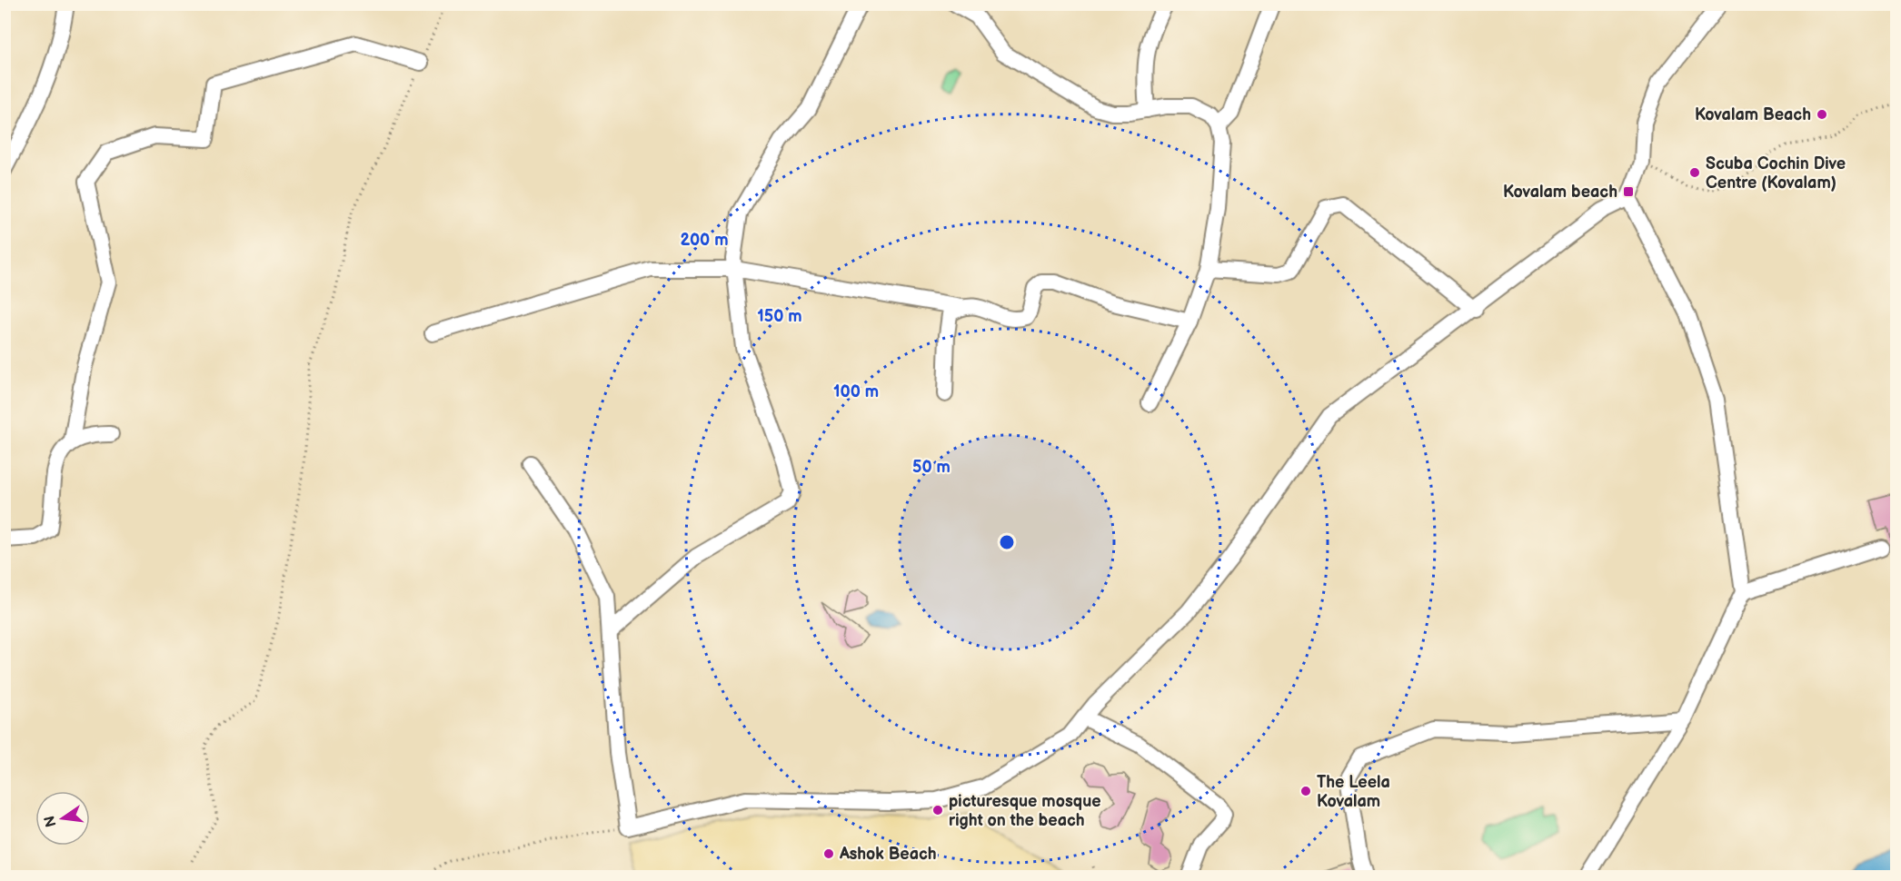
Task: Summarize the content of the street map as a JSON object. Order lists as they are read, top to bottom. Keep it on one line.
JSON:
{"places":{"other":["Kovalam Beach","Scuba Cochin Dive Centre (Kovalam)","The Leela Kovalam","picturesque mosque right on the beach","Ashok Beach"],"transit":["Kovalam beach"]},"north":"left","rings":["200 m","150 m","100 m","50 m"]}
